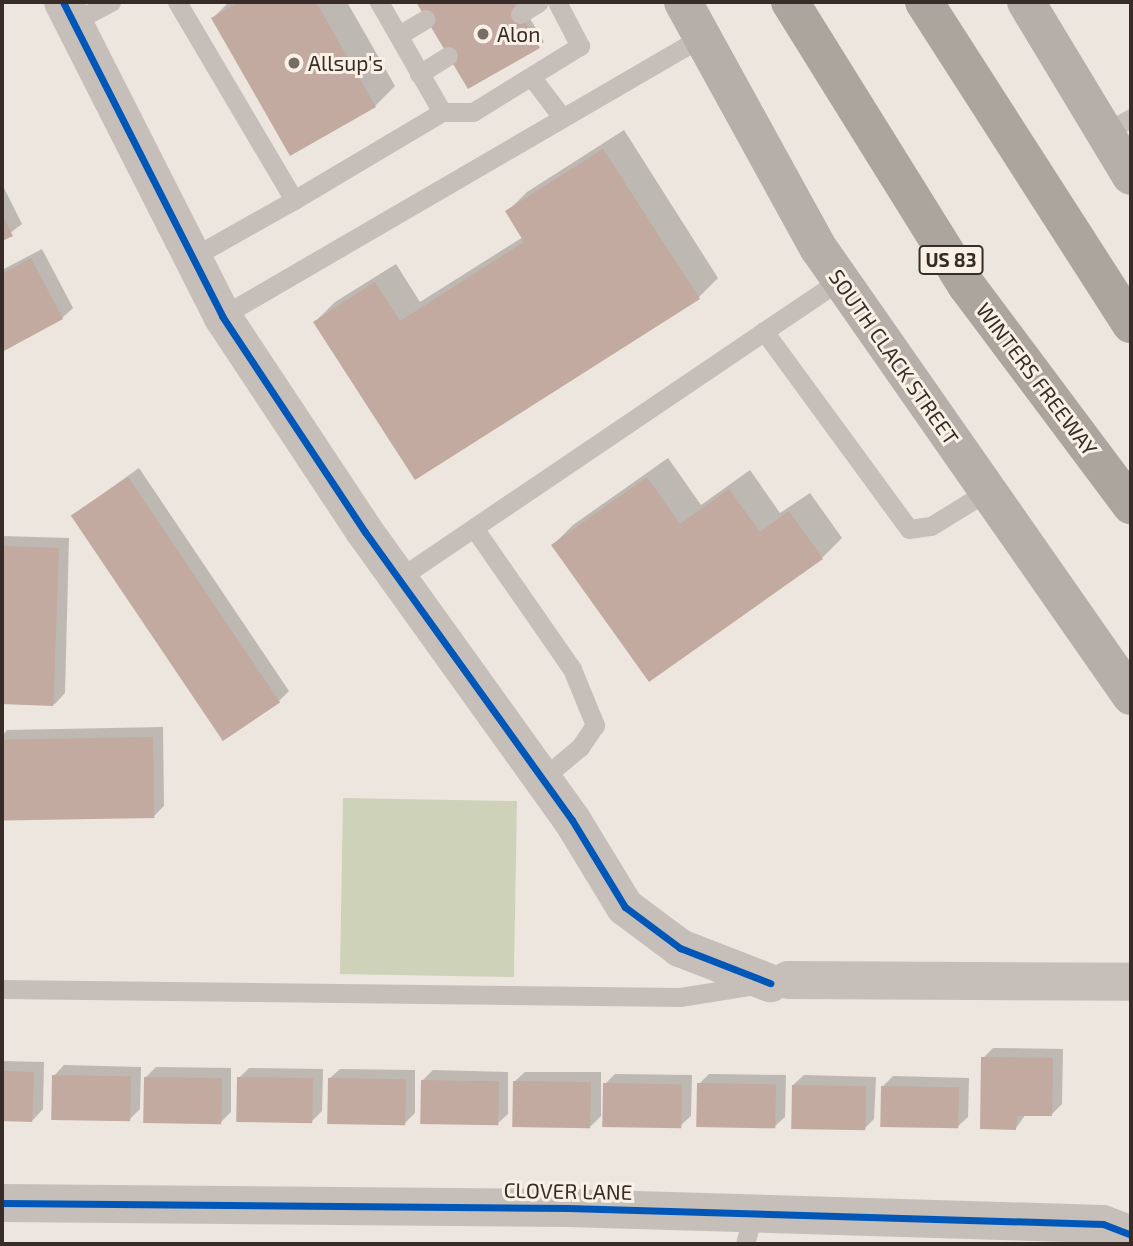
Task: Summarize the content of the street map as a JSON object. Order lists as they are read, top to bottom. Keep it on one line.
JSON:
{"streets":{"highway":["US 83","WINTERS FREEWAY"],"main road":["SOUTH CLACK STREET"],"street":["CLOVER LANE"]},"places":["Alon","Allsup's"]}
